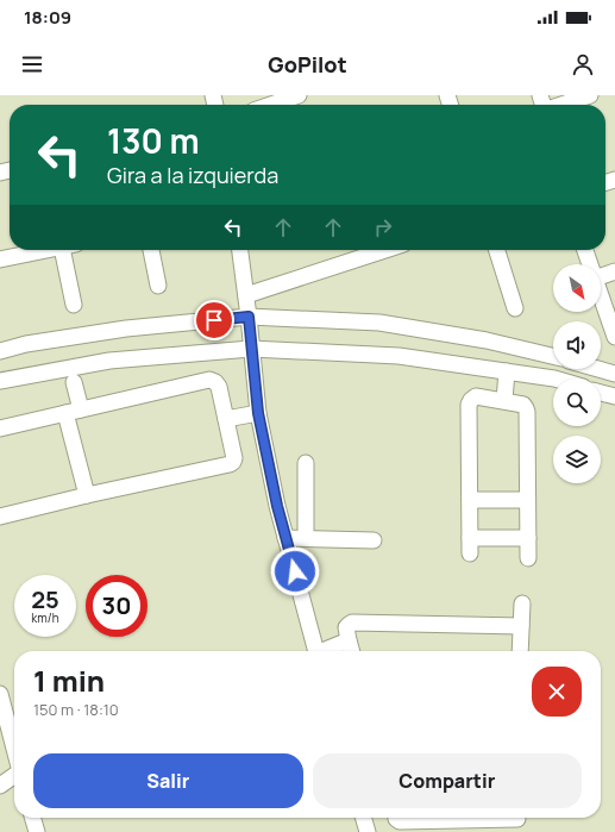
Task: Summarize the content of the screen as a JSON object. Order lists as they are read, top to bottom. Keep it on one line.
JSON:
{"north":"bottom right","page":{"status":"18:09","header":"GoPilot","turn":["130 m","Gira a la izquierda"],"speed":"25 km/h","limit":"30","heading":["1 min","150 m · 18:10"],"buttons":["Salir","Compartir"]}}
